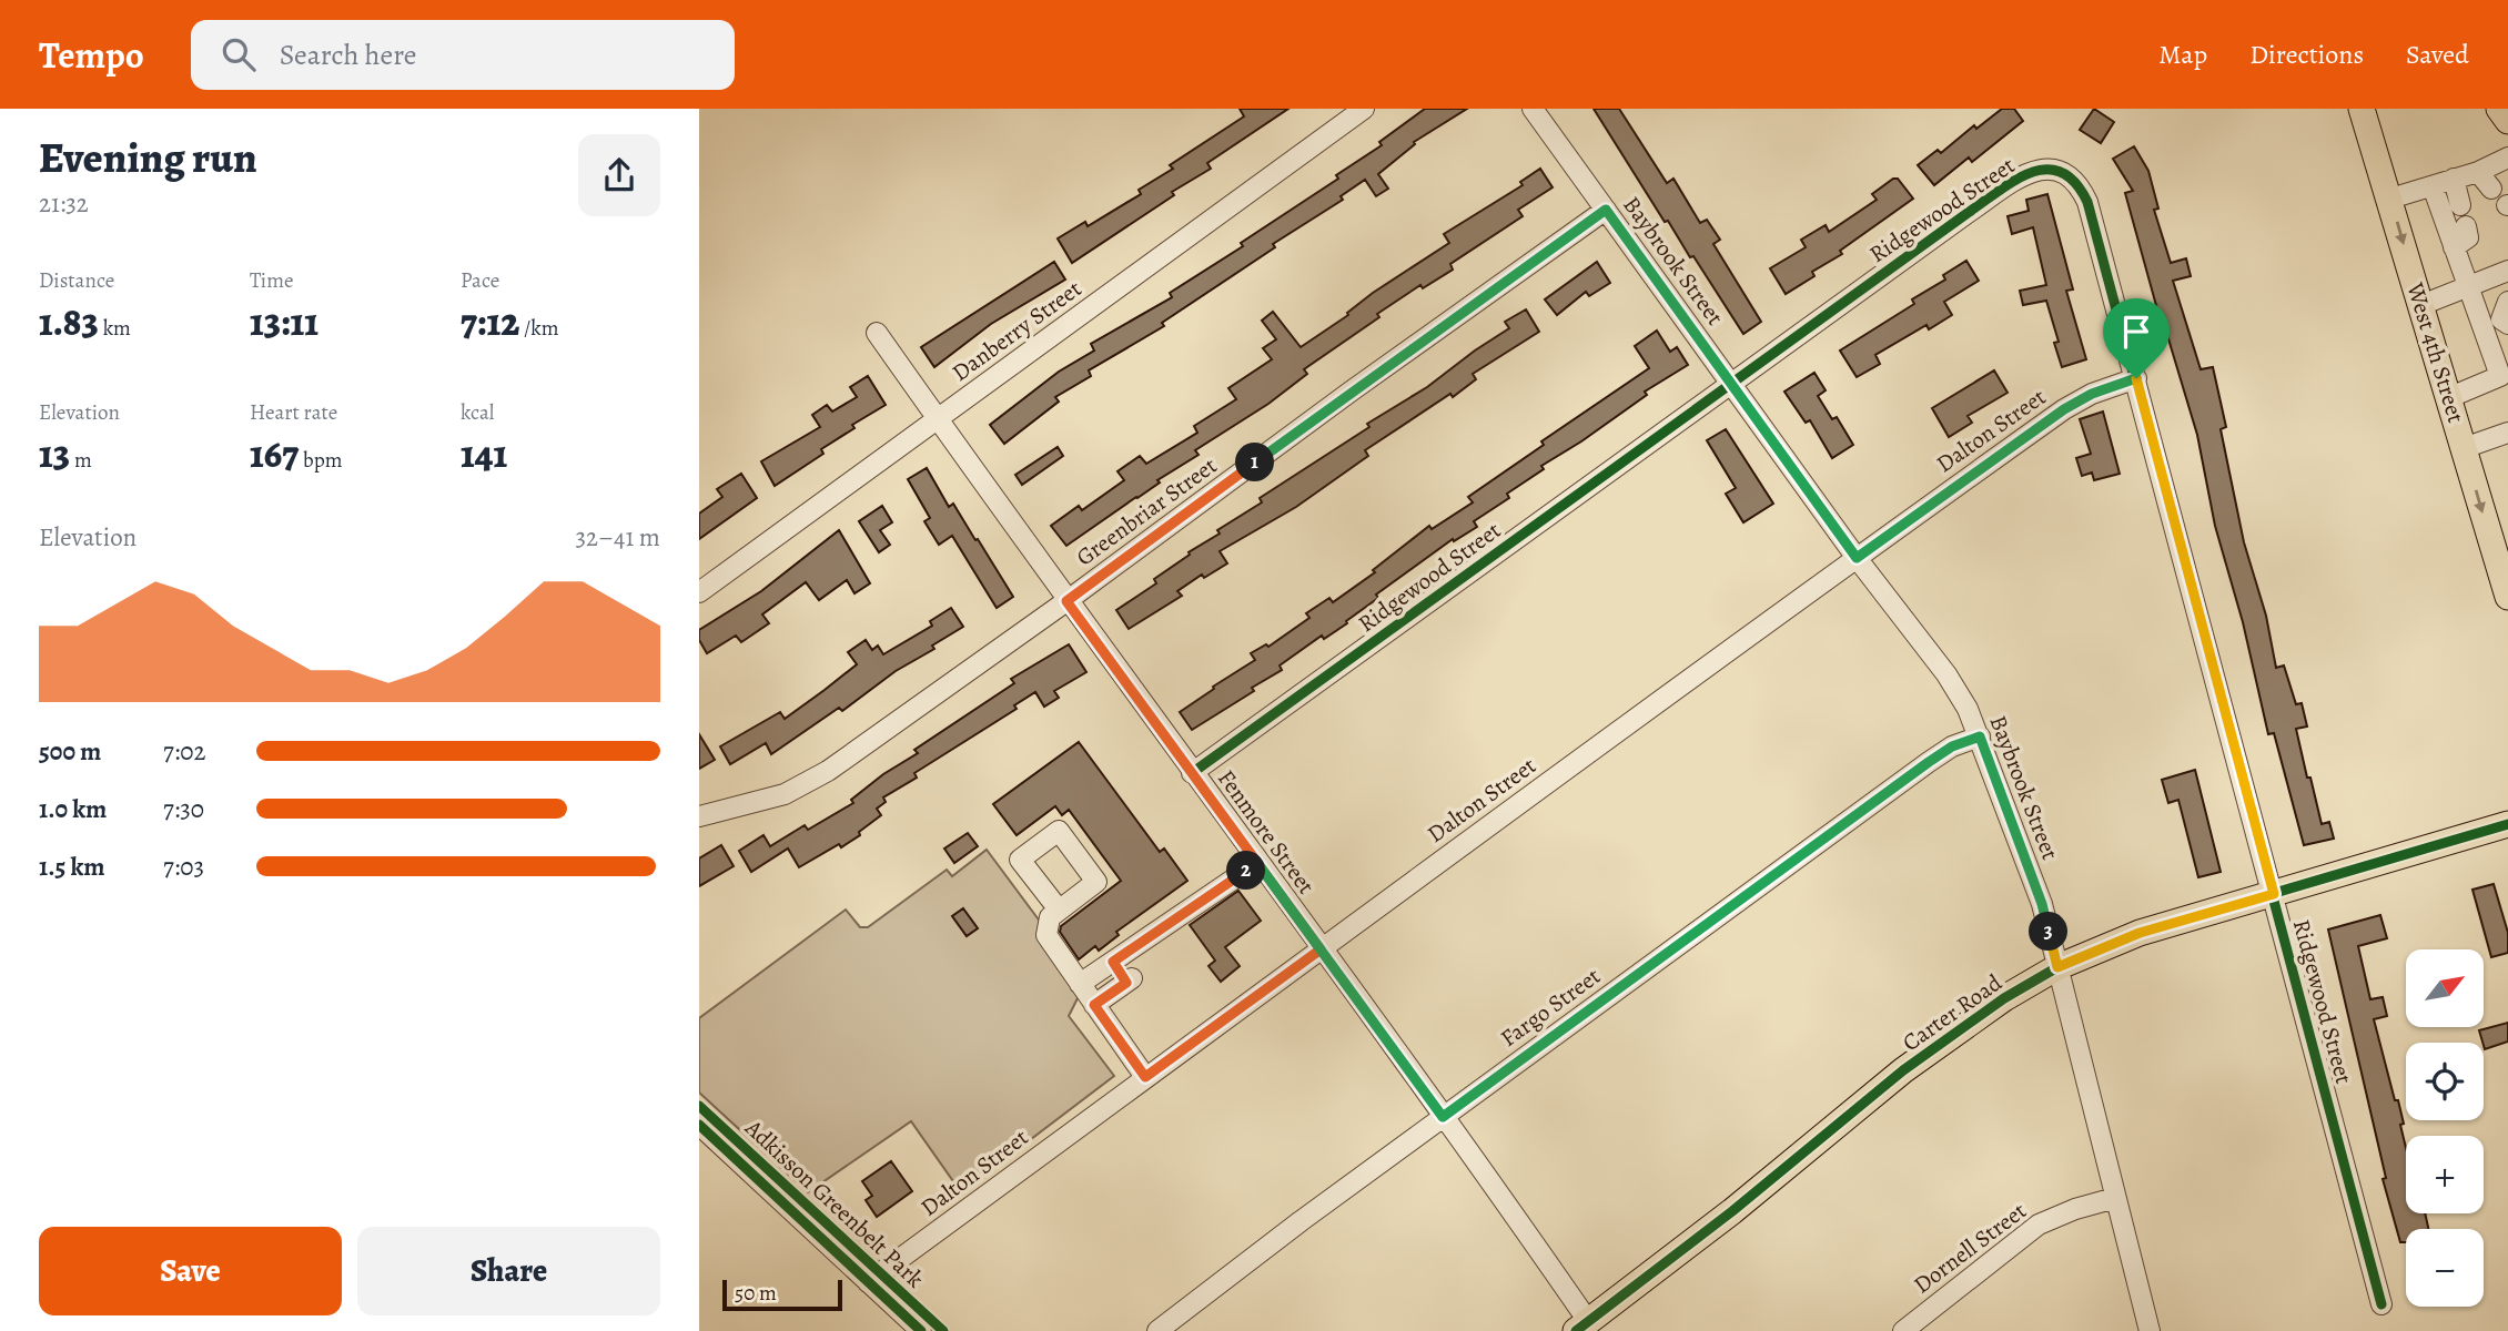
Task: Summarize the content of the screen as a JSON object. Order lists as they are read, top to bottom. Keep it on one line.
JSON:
{"streets":{"main road":["West 4th Street","Carter Road"],"street":["Ridgewood Street","Baybrook Street","Danberry Street","Dalton Street","Greenbriar Street","Fenmore Street","Fargo Street","Dornell Street"],"cycle path":["Adkisson Greenbelt Park"]},"crossings":[["Ridgewood Street","Baybrook Street"],["Ridgewood Street","Dalton Street"],["Ridgewood Street","Fenmore Street"],["Ridgewood Street","Carter Road"],["Baybrook Street","Dalton Street"],["Baybrook Street","Greenbriar Street"],["Baybrook Street","Fargo Street"],["Baybrook Street","Carter Road"],["Baybrook Street","Dornell Street"],["Danberry Street","Fenmore Street"],["Dalton Street","Fenmore Street"],["Greenbriar Street","Fenmore Street"],["Fenmore Street","Fargo Street"],["Fenmore Street","Carter Road"]],"one_way":["West 4th Street"],"scale_bar":"50 m","north":"top right","page":{"header":"Tempo","search":"Search here","nav":["Map","Directions","Saved"],"heading":["Evening run","21:32"],"stats":[["Distance","1.83 km"],["Time","13:11"],["Pace","7:12 /km"],["Elevation","13 m"],["Heart rate","167 bpm"],["kcal","141"]],"pins":["1","2","3"],"chart":["Elevation","32–41 m"],"list":[{"name":"500 m","note":"7:02"},{"name":"1.0 km","note":"7:30"},{"name":"1.5 km","note":"7:03"}],"map_buttons":["+","−"],"buttons":["Save","Share"],"scale":"50 m"}}
